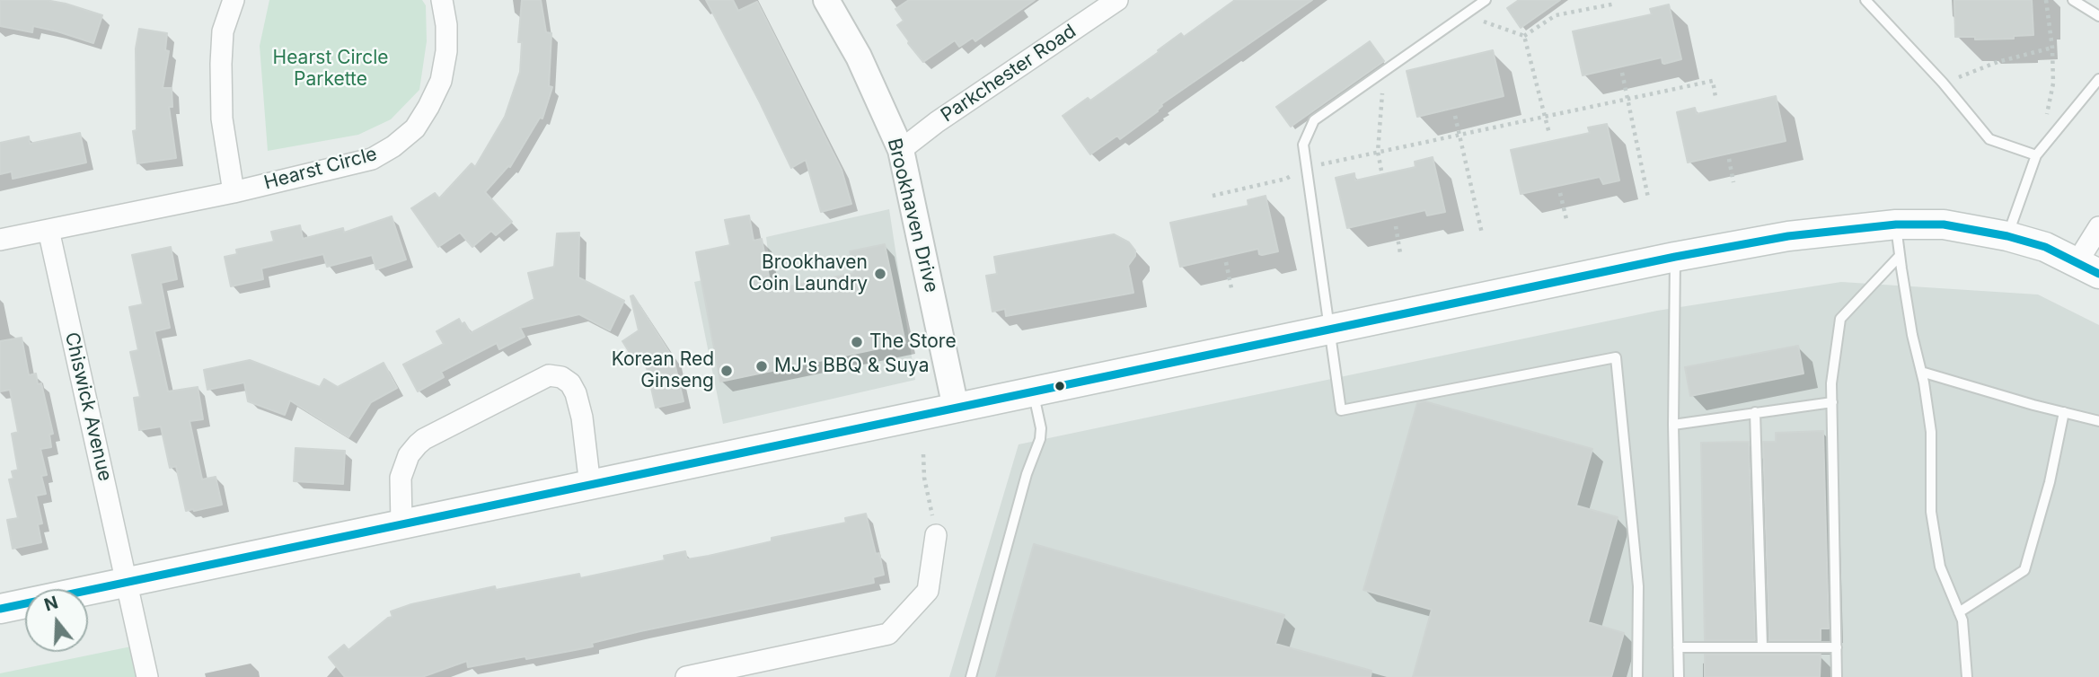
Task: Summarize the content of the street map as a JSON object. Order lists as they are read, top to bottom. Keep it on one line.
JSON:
{"streets":{"street":["Parkchester Road","Hearst Circle","Brookhaven Drive","Chiswick Avenue"]},"crossings":[["Parkchester Road","Brookhaven Drive"],["Hearst Circle","Chiswick Avenue"]],"parks":["Hearst Circle Parkette"],"places":["Brookhaven Coin Laundry","The Store","MJ's BBQ & Suya","Korean Red Ginseng"],"north":"top"}
